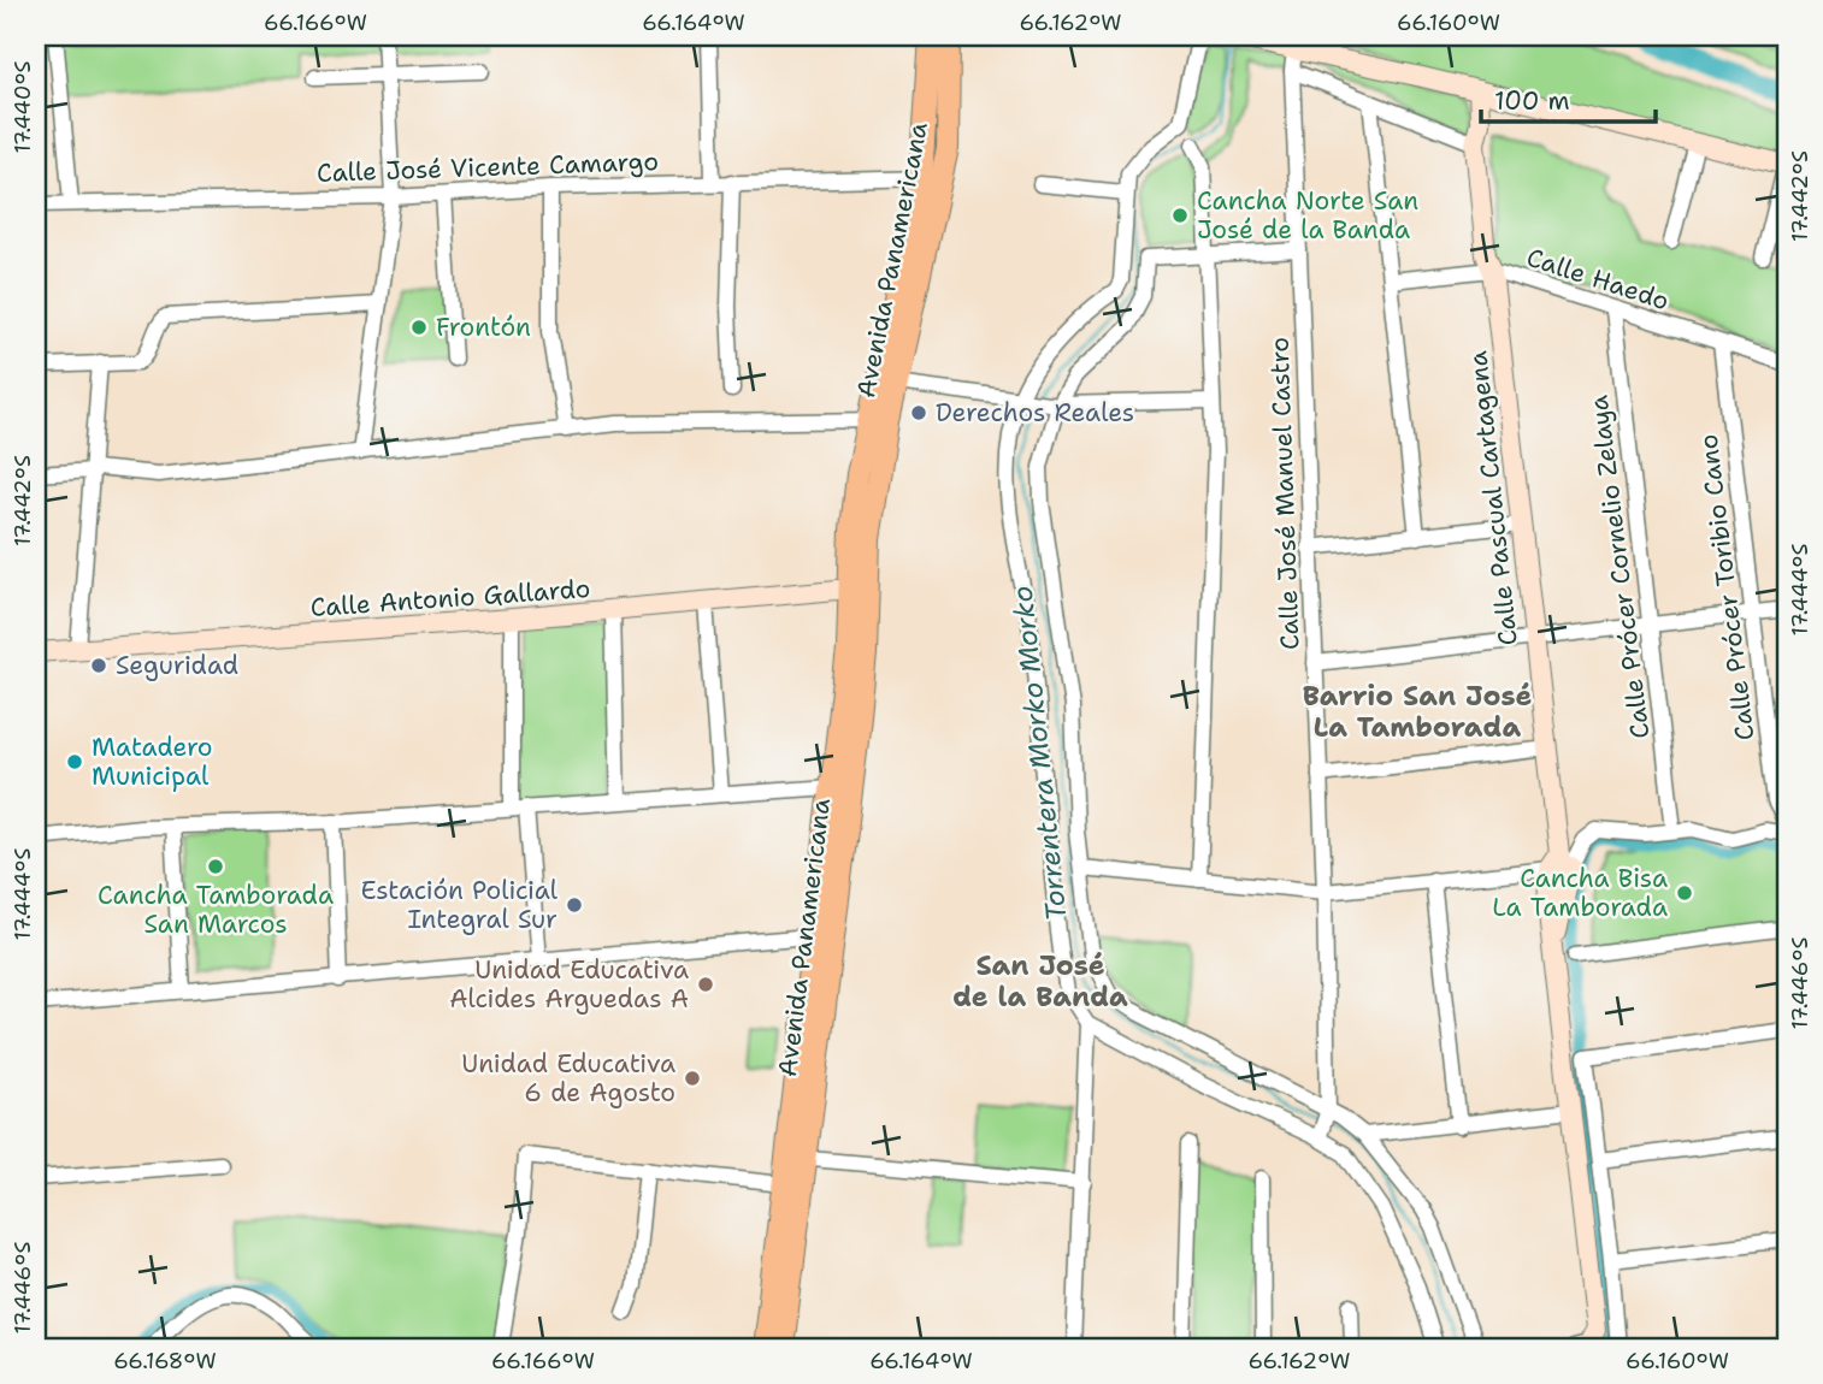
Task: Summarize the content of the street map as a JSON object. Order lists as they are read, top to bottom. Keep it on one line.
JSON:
{"streets":{"main road":["Avenida Panamericana"],"street":["Calle José Vicente Camargo","Calle Haedo","Calle José Manuel Castro","Calle Pascual Cartagena","Calle Prócer Cornelio Zelaya","Calle Prócer Toribio Cano","Calle Antonio Gallardo"]},"crossings":[["Calle José Vicente Camargo","Avenida Panamericana"],["Avenida Panamericana","Calle Antonio Gallardo"],["Calle Haedo","Calle Pascual Cartagena"],["Calle Haedo","Calle Prócer Cornelio Zelaya"],["Calle Haedo","Calle Prócer Toribio Cano"]],"districts":["Barrio San José La Tamborada","San José de la Banda"],"water":["Torrentera Morko Morko"],"places":["Cancha Norte San José de la Banda","Frontón","Derechos Reales","Seguridad","Matadero Municipal","Cancha Tamborada San Marcos","Cancha Bisa La Tamborada","Estación Policial Integral Sur","Unidad Educativa Alcides Arguedas A","Unidad Educativa 6 de Agosto"],"scale_bar":"100 m","coordinates":["66.166°W","66.164°W","66.162°W","66.160°W","17.440°S","17.442°S","17.444°S","17.446°S","66.168°W"]}
